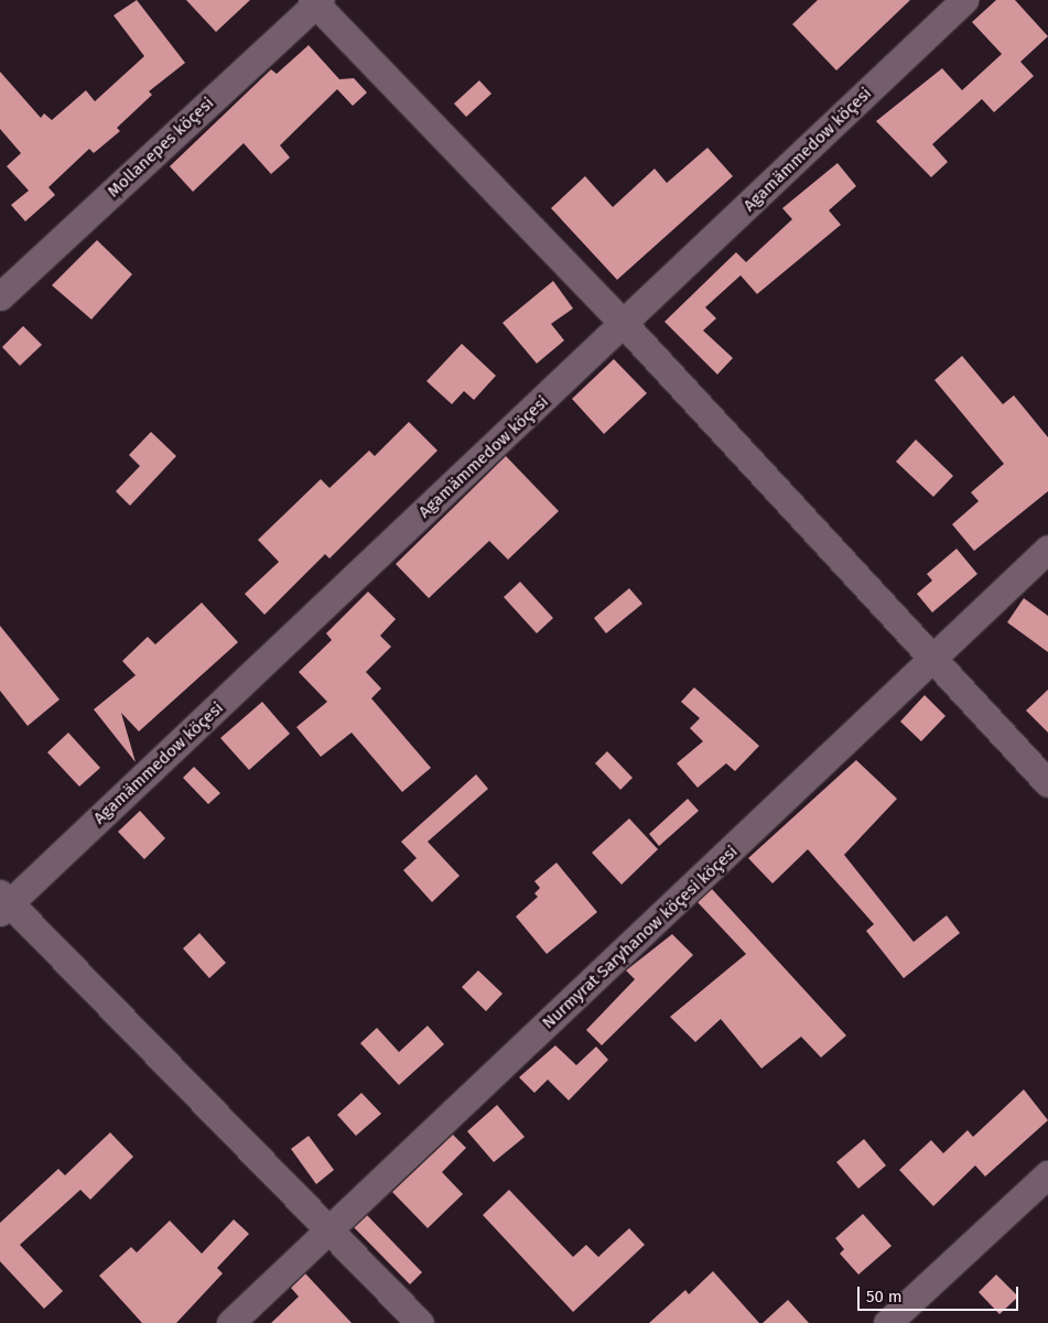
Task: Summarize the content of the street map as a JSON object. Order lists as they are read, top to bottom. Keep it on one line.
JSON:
{"streets":{"street":["Mollanepes köçesi","Agamämmedow köçesi","Nurmyrat Saryhanow köçesi köçesi"]},"scale_bar":"50 m"}
